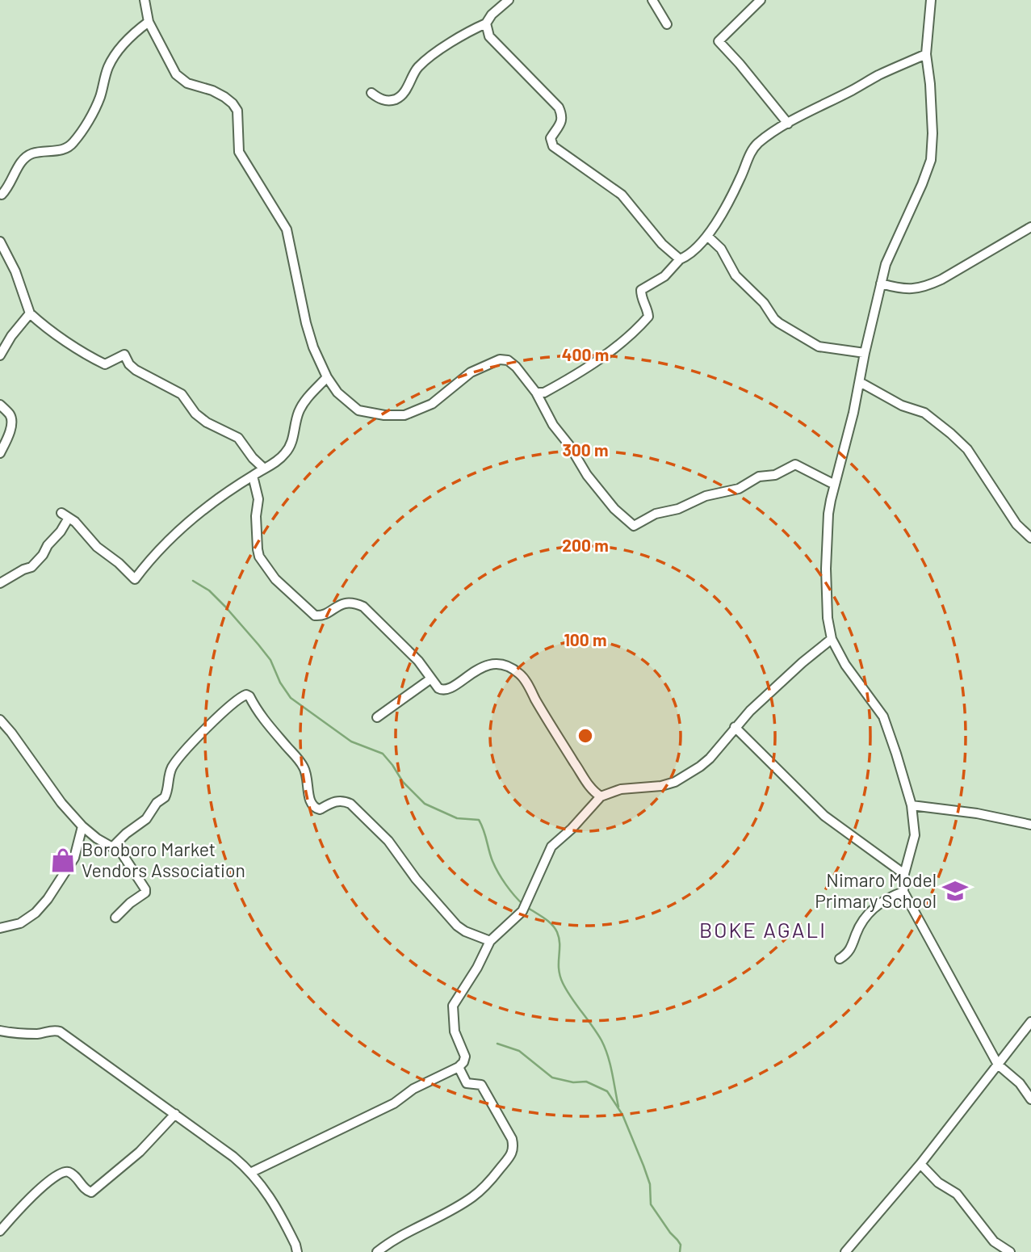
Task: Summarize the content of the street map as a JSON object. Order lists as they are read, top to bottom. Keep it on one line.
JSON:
{"districts":["BOKE AGALI"],"places":{"shop":["Boroboro Market Vendors Association"],"school or university":["Nimaro Model Primary School"]},"rings":["400 m","300 m","200 m","100 m"]}
